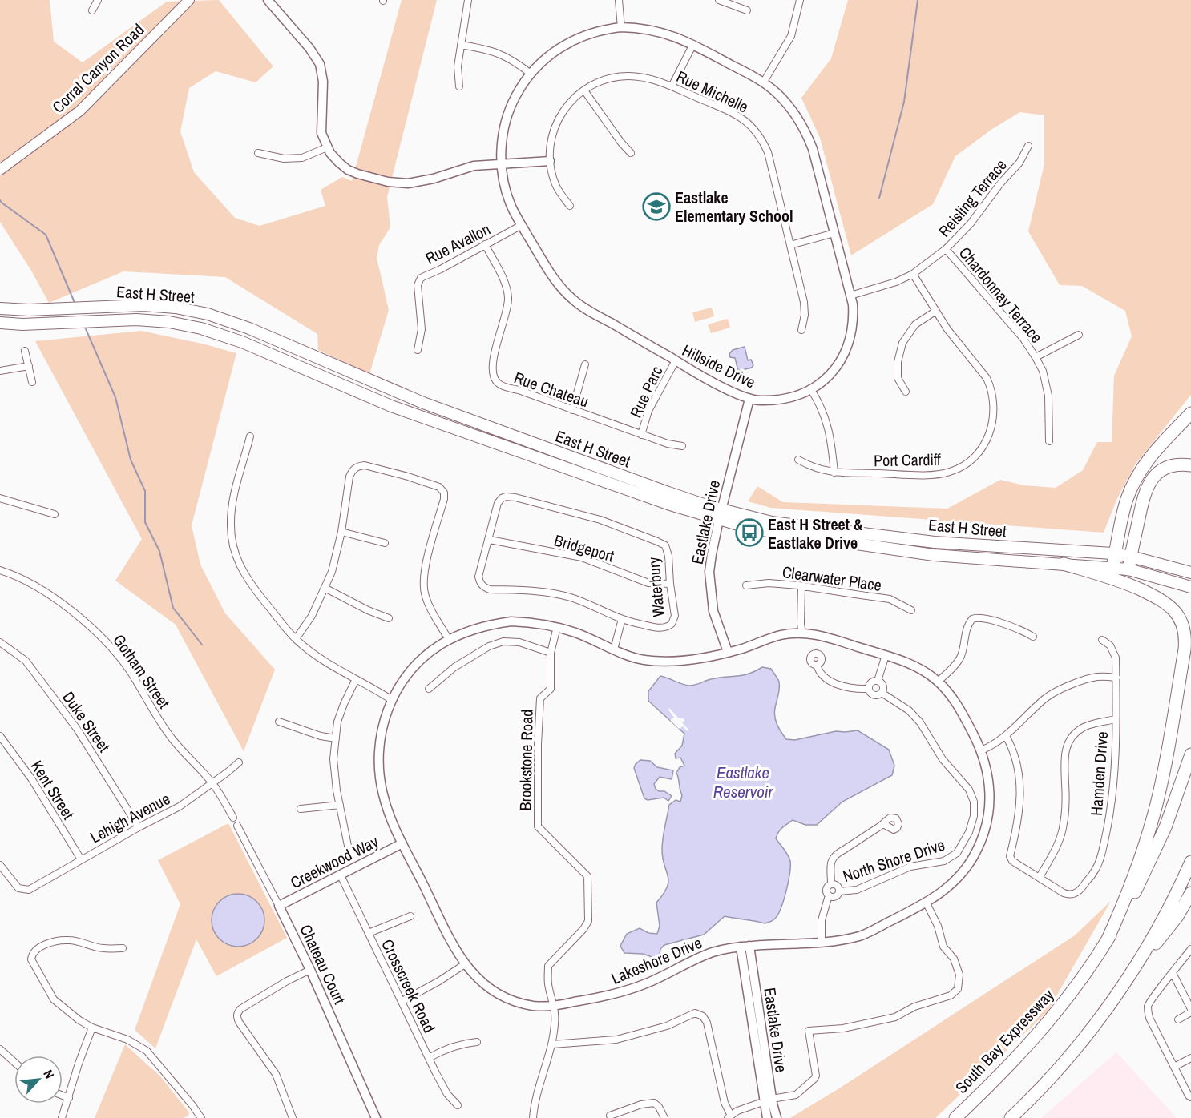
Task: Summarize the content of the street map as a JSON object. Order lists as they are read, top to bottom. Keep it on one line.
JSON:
{"streets":{"highway":["South Bay Expressway"],"main road":["Corral Canyon Road","East H Street"],"street":["Rue Michelle","Reisling Terrace","Rue Avallon","Chardonnay Terrace","Hillside Drive","Rue Chateau","Rue Parc","Port Cardiff","Eastlake Drive","Bridgeport","Clearwater Place","Waterbury","Gotham Street","Duke Street","Brookstone Road","Hamden Drive","Kent Street","Lehigh Avenue","North Shore Drive","Creekwood Way","Lakeshore Drive","Chateau Court","Crosscreek Road"]},"crossings":[["Reisling Terrace","Chardonnay Terrace"],["Reisling Terrace","Hillside Drive"],["Reisling Terrace","Port Cardiff"],["Rue Avallon","Hillside Drive"],["Rue Avallon","Rue Chateau"],["East H Street","Eastlake Drive"],["Hillside Drive","Rue Parc"],["Hillside Drive","Eastlake Drive"],["Rue Chateau","Rue Parc"],["Eastlake Drive","Lakeshore Drive"],["Bridgeport","Waterbury"],["Gotham Street","Lehigh Avenue"],["Duke Street","Lehigh Avenue"],["Brookstone Road","Lakeshore Drive"],["Kent Street","Lehigh Avenue"],["Creekwood Way","Lakeshore Drive"],["Creekwood Way","Chateau Court"],["Creekwood Way","Crosscreek Road"]],"water":["Eastlake Reservoir"],"places":{"school or university":["Eastlake Elementary School"],"bus stop":["East H Street & Eastlake Drive"]},"north":"top right"}
